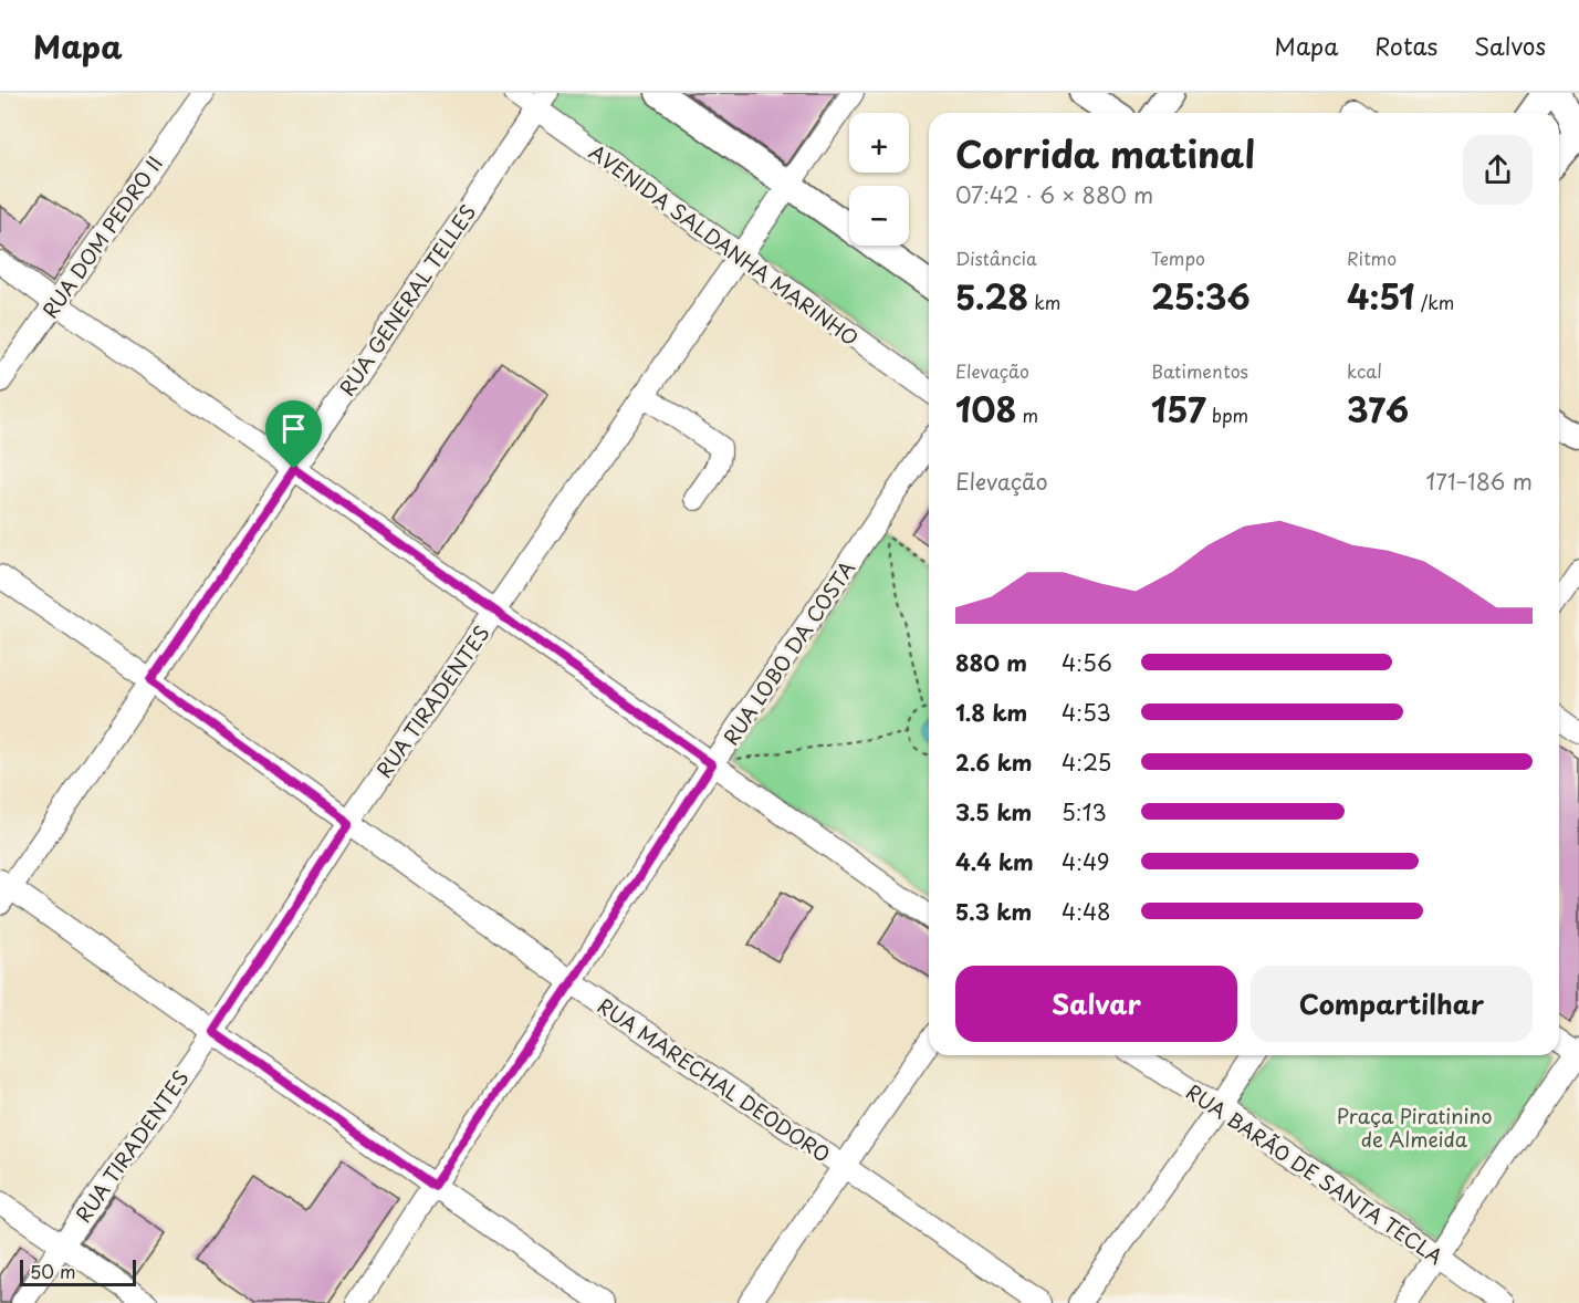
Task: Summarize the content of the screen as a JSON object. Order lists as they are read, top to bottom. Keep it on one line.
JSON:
{"streets":{"street":["RUA DOM PEDRO II","AVENIDA SALDANHA MARINHO","RUA GENERAL TELLES","RUA LOBO DA COSTA","RUA TIRADENTES","RUA MARECHAL DEODORO","RUA BARÃO DE SANTA TECLA"]},"crossings":[["AVENIDA SALDANHA MARINHO","RUA GENERAL TELLES"],["AVENIDA SALDANHA MARINHO","RUA TIRADENTES"],["RUA GENERAL TELLES","RUA MARECHAL DEODORO"],["RUA LOBO DA COSTA","RUA MARECHAL DEODORO"],["RUA TIRADENTES","RUA MARECHAL DEODORO"]],"parks":["Praça Piratinino de Almeida"],"scale_bar":"50 m","page":{"header":"Mapa","nav":["Mapa","Rotas","Salvos"],"map_buttons":["+","−"],"heading":["Corrida matinal","07:42 · 6 × 880 m"],"stats":[["Distância","5.28 km"],["Tempo","25:36"],["Ritmo","4:51 /km"],["Elevação","108 m"],["Batimentos","157 bpm"],["kcal","376"]],"chart":["Elevação","171–186 m"],"list":[{"name":"880 m","note":"4:56"},{"name":"1.8 km","note":"4:53"},{"name":"2.6 km","note":"4:25"},{"name":"3.5 km","note":"5:13"},{"name":"4.4 km","note":"4:49"},{"name":"5.3 km","note":"4:48"}],"buttons":["Salvar","Compartilhar"],"scale":"50 m"}}
